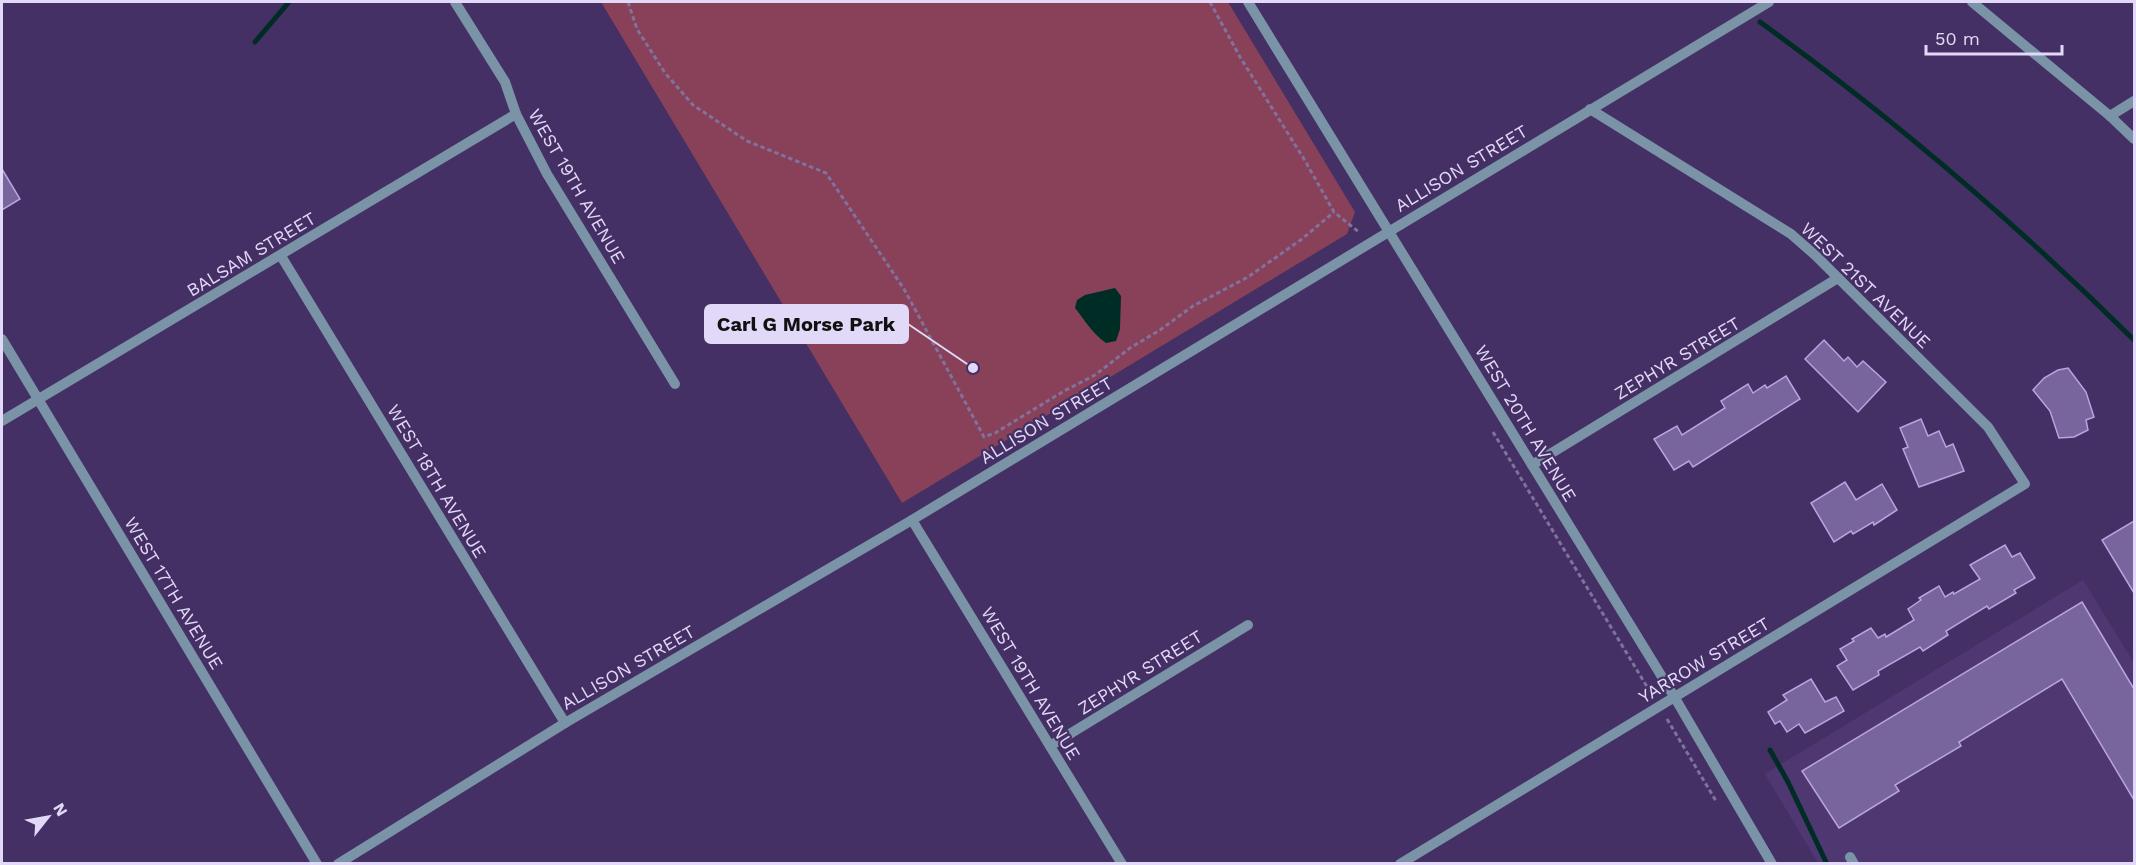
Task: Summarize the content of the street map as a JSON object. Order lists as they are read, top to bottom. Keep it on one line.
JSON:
{"streets":{"street":["ALLISON STREET","WEST 19TH AVENUE","BALSAM STREET","WEST 21ST AVENUE","ZEPHYR STREET","WEST 20TH AVENUE","WEST 18TH AVENUE","WEST 17TH AVENUE","YARROW STREET"]},"crossings":[["ALLISON STREET","WEST 19TH AVENUE"],["ALLISON STREET","WEST 21ST AVENUE"],["ALLISON STREET","WEST 20TH AVENUE"],["ALLISON STREET","WEST 18TH AVENUE"],["WEST 19TH AVENUE","BALSAM STREET"],["WEST 19TH AVENUE","ZEPHYR STREET"],["BALSAM STREET","WEST 18TH AVENUE"],["BALSAM STREET","WEST 17TH AVENUE"],["WEST 21ST AVENUE","ZEPHYR STREET"],["WEST 21ST AVENUE","YARROW STREET"],["ZEPHYR STREET","WEST 20TH AVENUE"],["WEST 20TH AVENUE","YARROW STREET"]],"places":["Carl G Morse Park"],"scale_bar":"50 m","north":"top right"}
